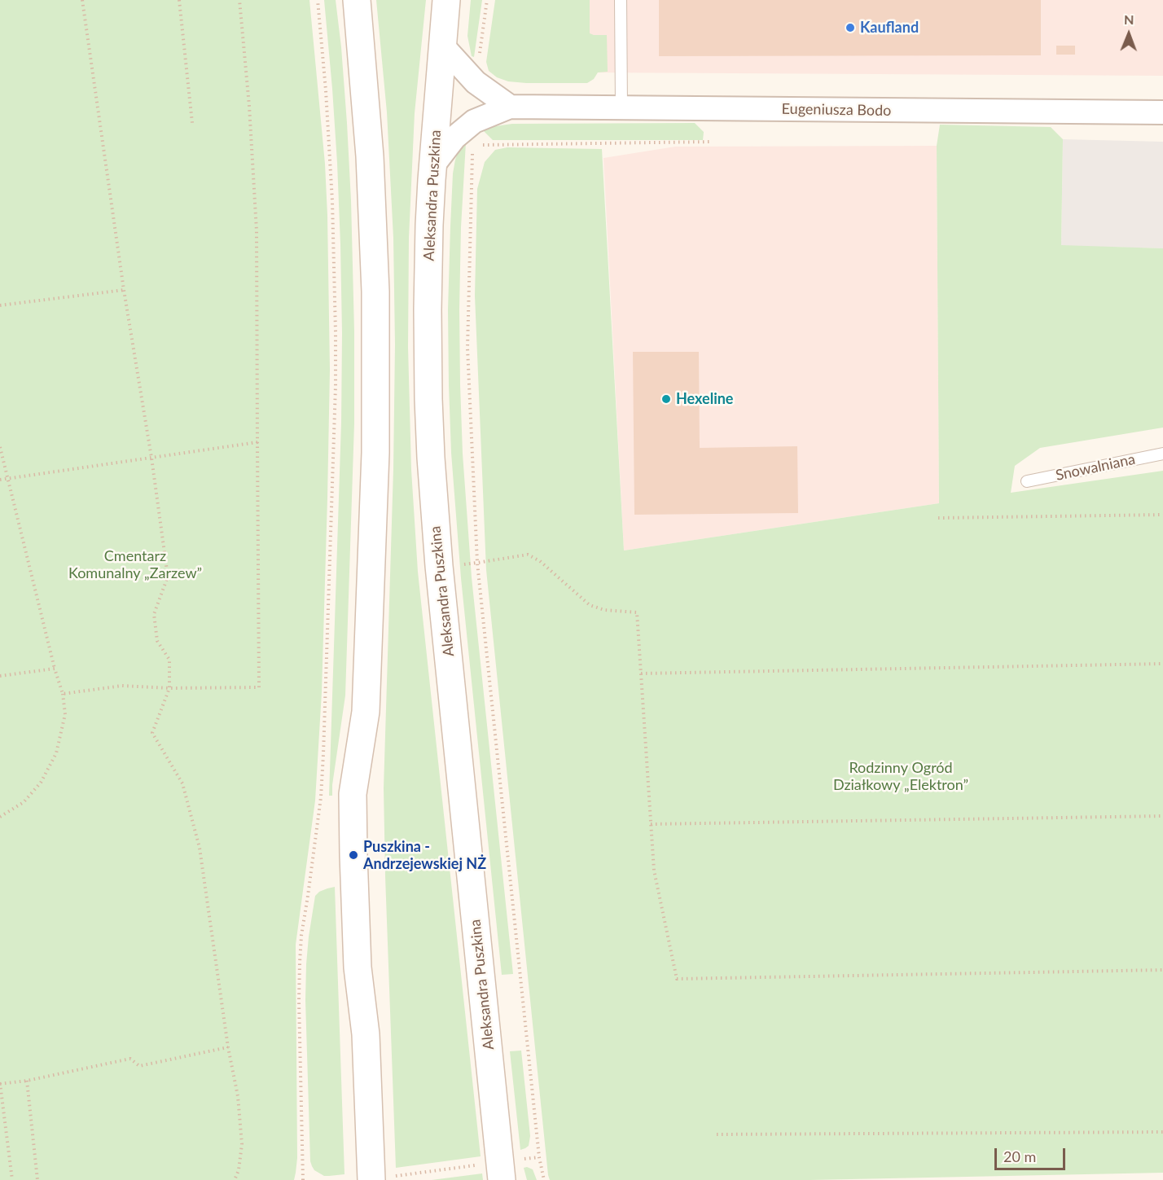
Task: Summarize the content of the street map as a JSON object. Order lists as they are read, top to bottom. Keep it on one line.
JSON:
{"streets":{"main road":["Aleksandra Puszkina"],"street":["Eugeniusza Bodo"],"lane":["Snowalniana"]},"crossings":[["Eugeniusza Bodo","Aleksandra Puszkina"]],"parks":["Cmentarz Komunalny „Zarzew”","Rodzinny Ogród Działkowy „Elektron”"],"places":["Kaufland","Hexeline","Puszkina - Andrzejewskiej NŻ"],"scale_bar":"20 m","north":"top"}
